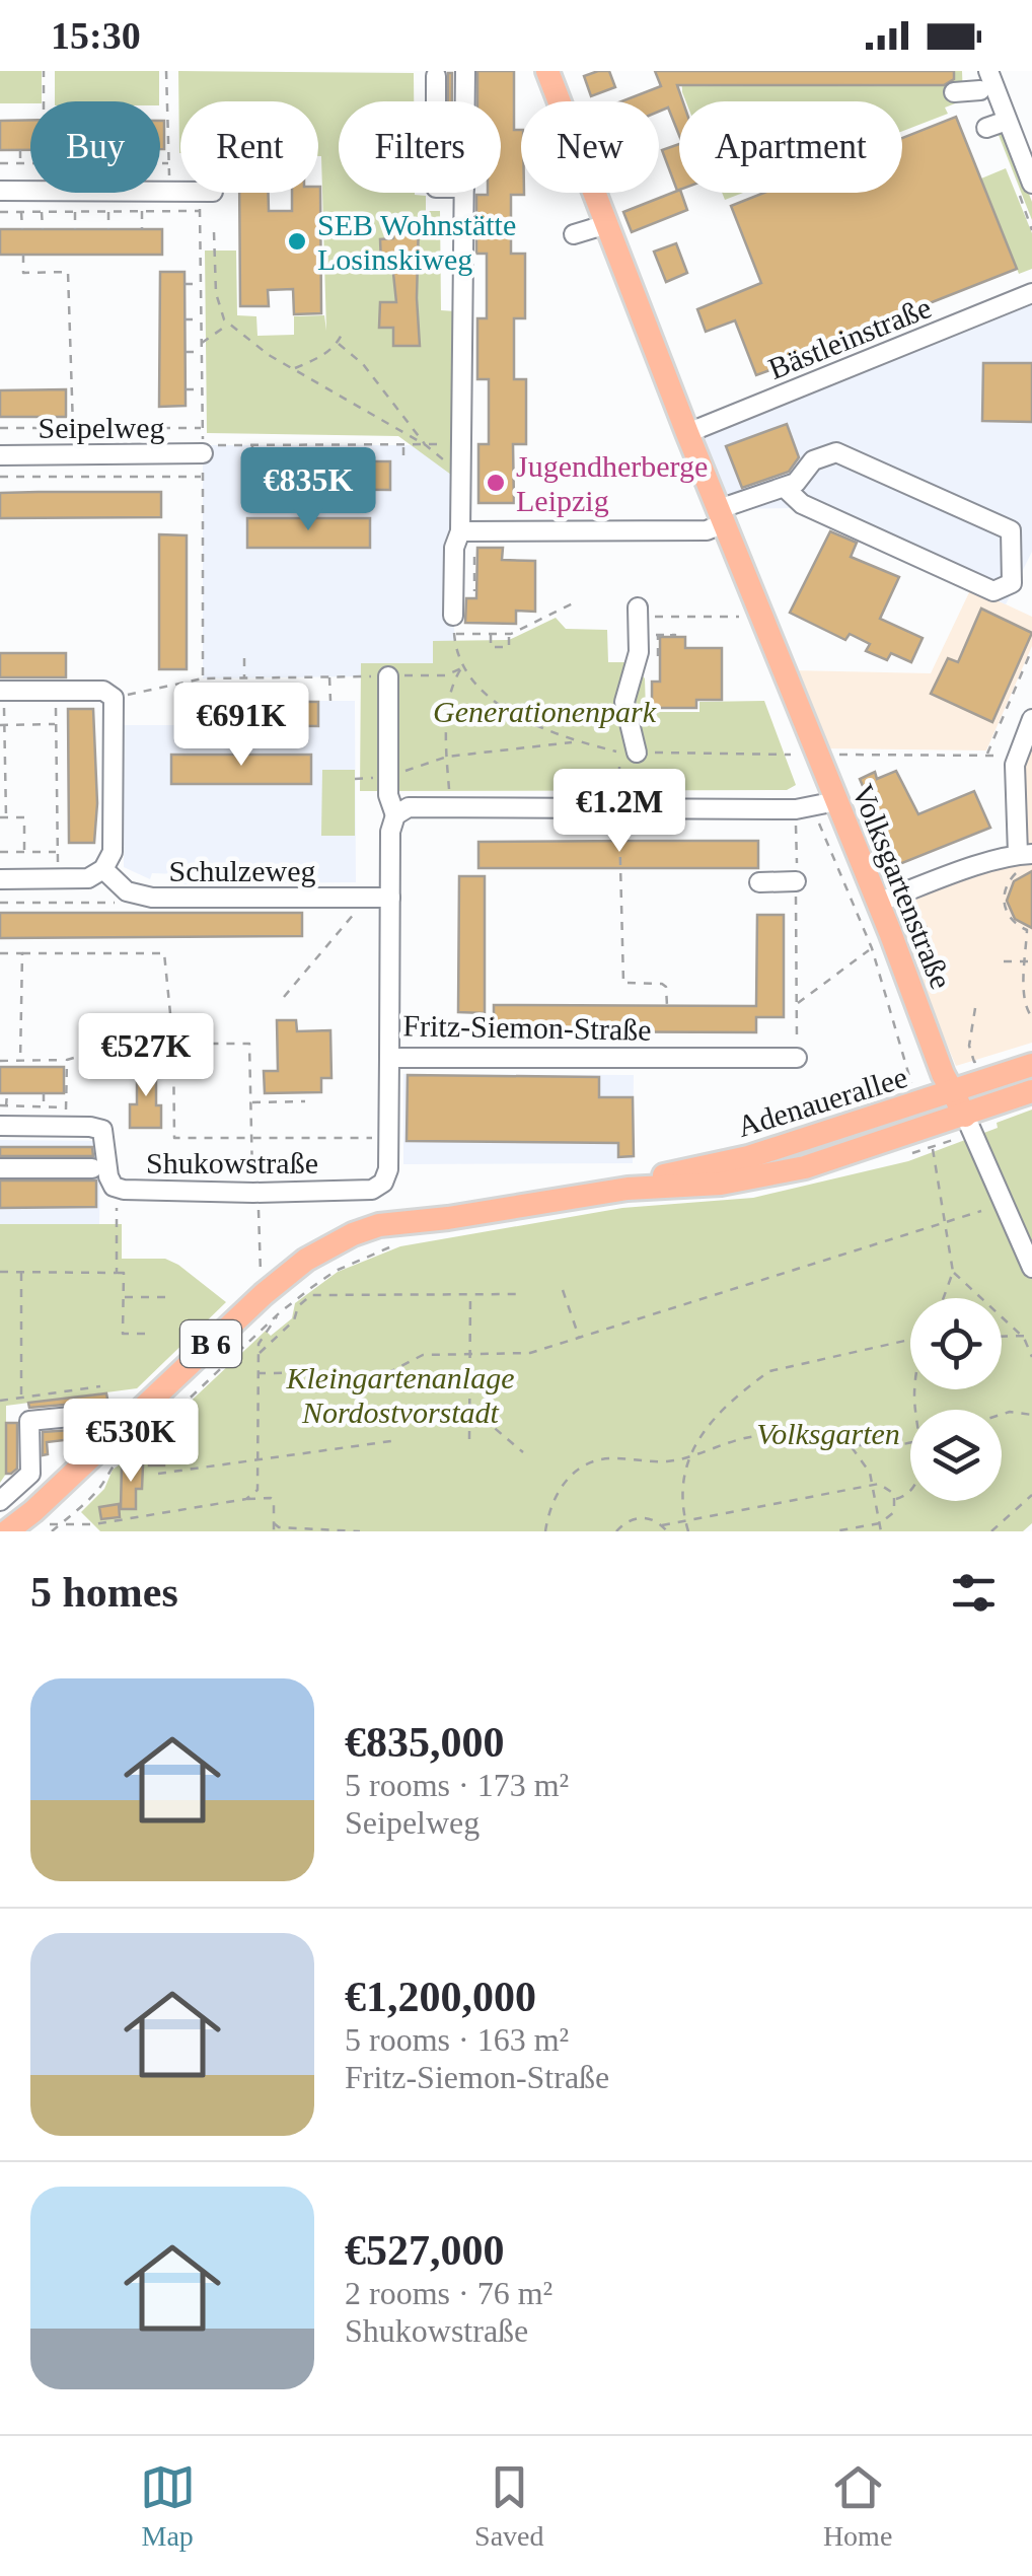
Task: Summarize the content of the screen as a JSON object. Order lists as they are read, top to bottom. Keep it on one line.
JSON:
{"streets":{"main road":["Volksgartenstraße","Adenauerallee","B 6"],"street":["Bästleinstraße","Seipelweg","Schulzeweg","Fritz-Siemon-Straße","Shukowstraße"]},"crossings":[["Bästleinstraße","Volksgartenstraße"],["Schulzeweg","Fritz-Siemon-Straße"],["Volksgartenstraße","Adenauerallee"],["Fritz-Siemon-Straße","Shukowstraße"]],"parks":["Generationenpark","Kleingartenanlage Nordostvorstadt","Volksgarten"],"places":["SEB Wohnstätte Losinskiweg","Jugendherberge Leipzig"],"page":{"status":"15:30","chip":["Buy","Rent","Filters","New","Apartment"],"price":["€835K","€691K","€1.2M","€527K","€530K"],"heading":"5 homes","list":[{"name":"€835,000","note":"5 rooms · 173 m² · Seipelweg"},{"name":"€1,200,000","note":"5 rooms · 163 m² · Fritz-Siemon-Straße"},{"name":"€527,000","note":"2 rooms · 76 m² · Shukowstraße"}],"tabs":["Map","Saved","Home"]}}
